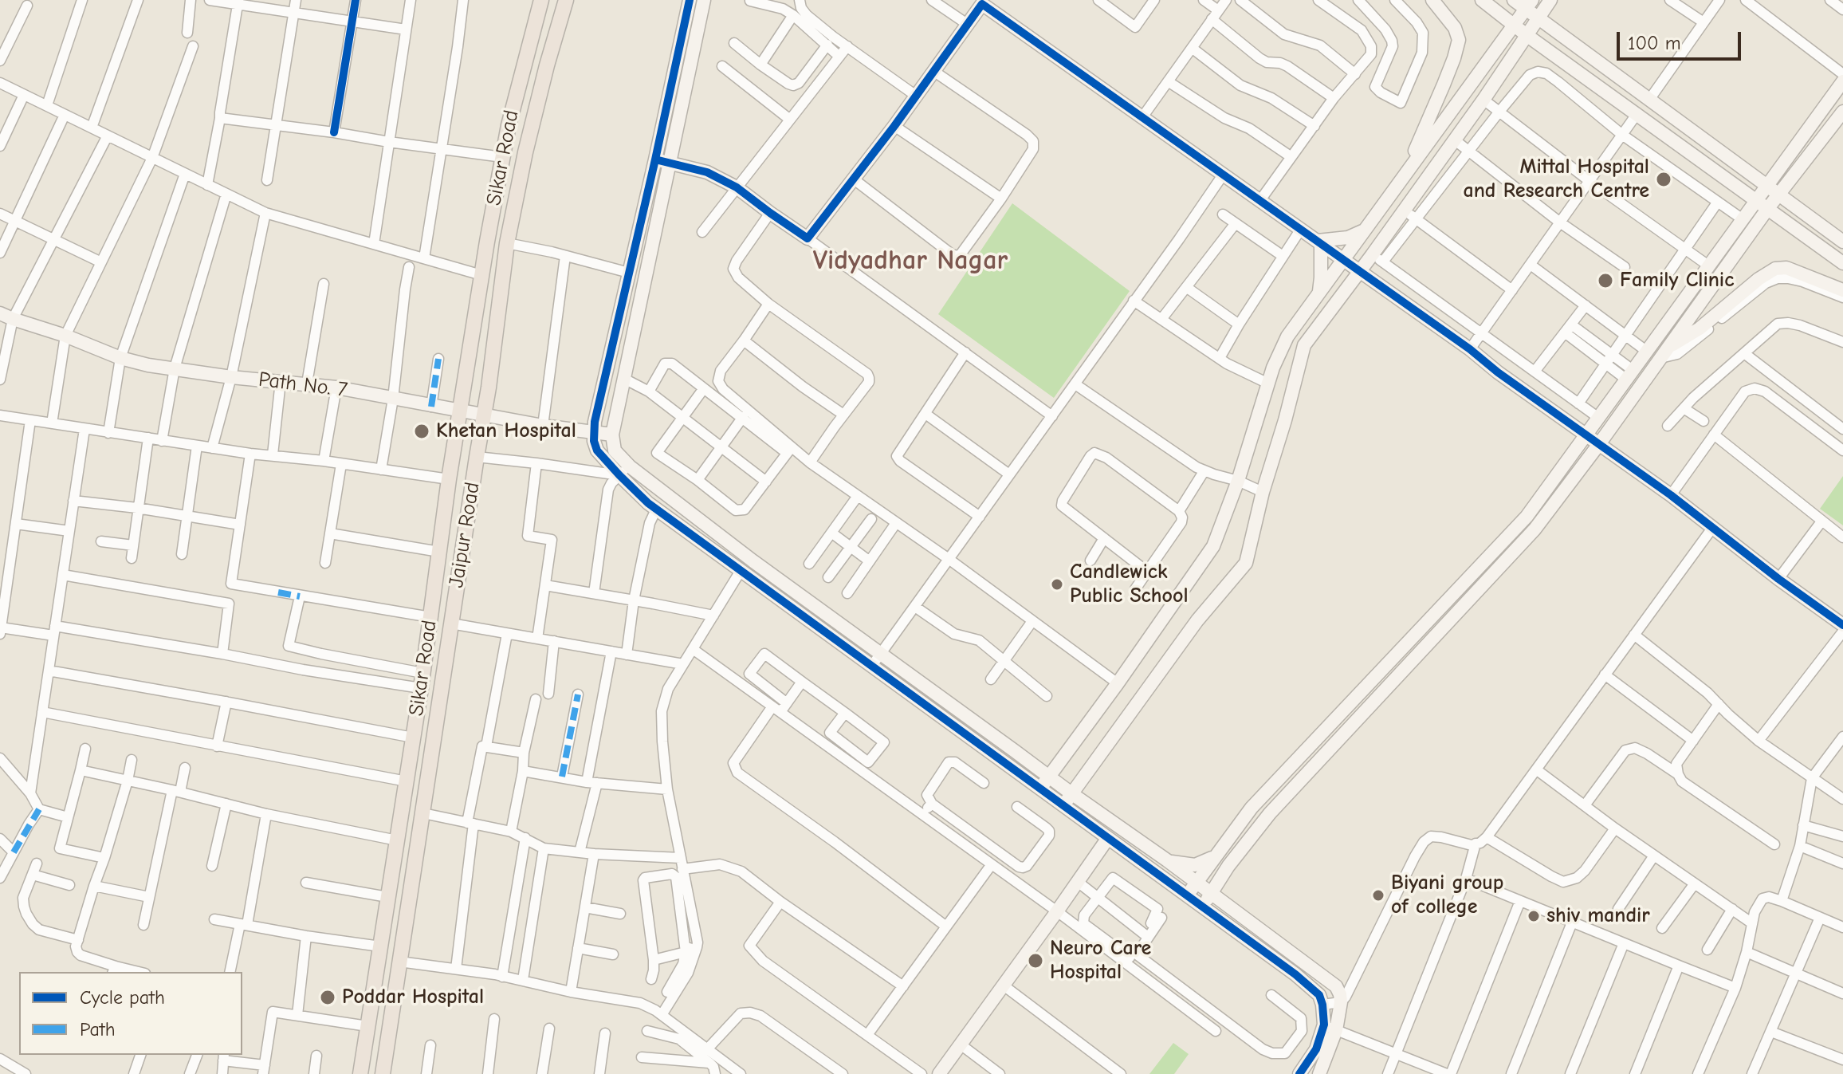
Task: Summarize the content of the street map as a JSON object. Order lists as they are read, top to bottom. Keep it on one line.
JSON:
{"streets":{"main road":["Sikar Road","Jaipur Road"],"street":["Path No. 7"]},"crossings":[["Sikar Road","Path No. 7"],["Path No. 7","Jaipur Road"]],"districts":["Vidyadhar Nagar"],"places":["Mittal Hospital and Research Centre","Family Clinic","Khetan Hospital","Candlewick Public School","Biyani group of college","shiv mandir","Neuro Care Hospital","Poddar Hospital"],"legend":["Cycle path","Path"],"scale_bar":"100 m"}
